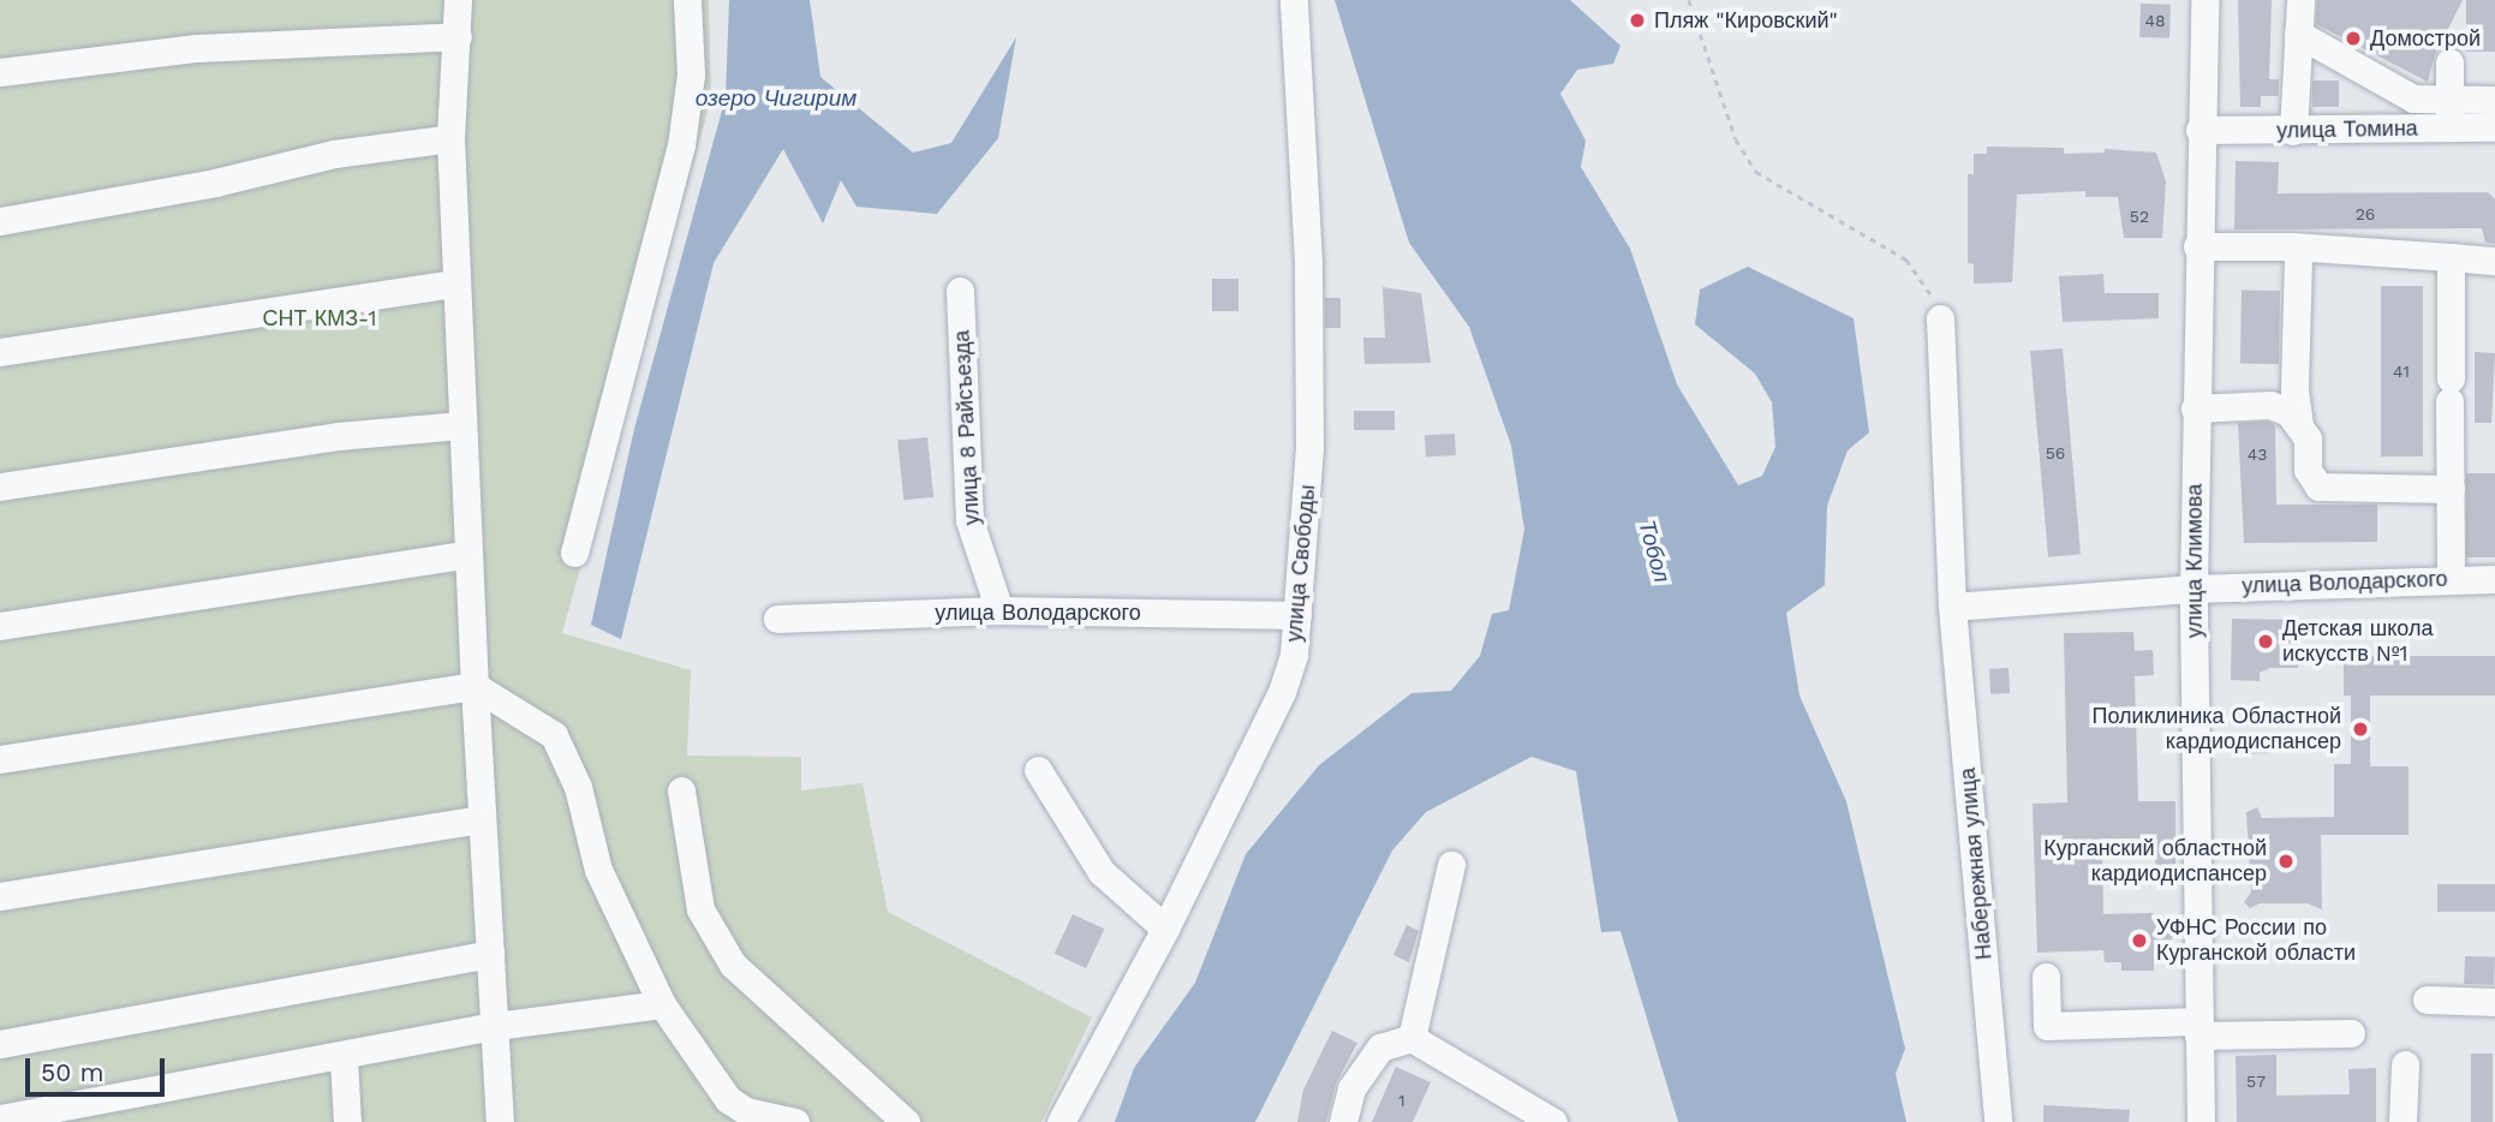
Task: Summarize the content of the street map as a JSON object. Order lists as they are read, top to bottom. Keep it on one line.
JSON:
{"streets":{"street":["улица Томина","улица 8 Райсъезда","улица Климова","улица Свободы","улица Володарского","Набережная улица"]},"crossings":[["улица Томина","улица Климова"],["улица 8 Райсъезда","улица Володарского"],["улица Климова","улица Володарского"],["улица Свободы","улица Володарского"]],"water":["озеро Чигирим","Тобол"],"parks":["СНТ КМЗ-1"],"places":["Пляж \"Кировский\"","Домострой","Детская школа искусств №1","Поликлиника Областной кардиодиспансер","Курганский областной кардиодиспансер","УФНС России по Курганской области"],"house_numbers":["48","26","52","41","56","43","57","1"],"scale_bar":"50 m"}
